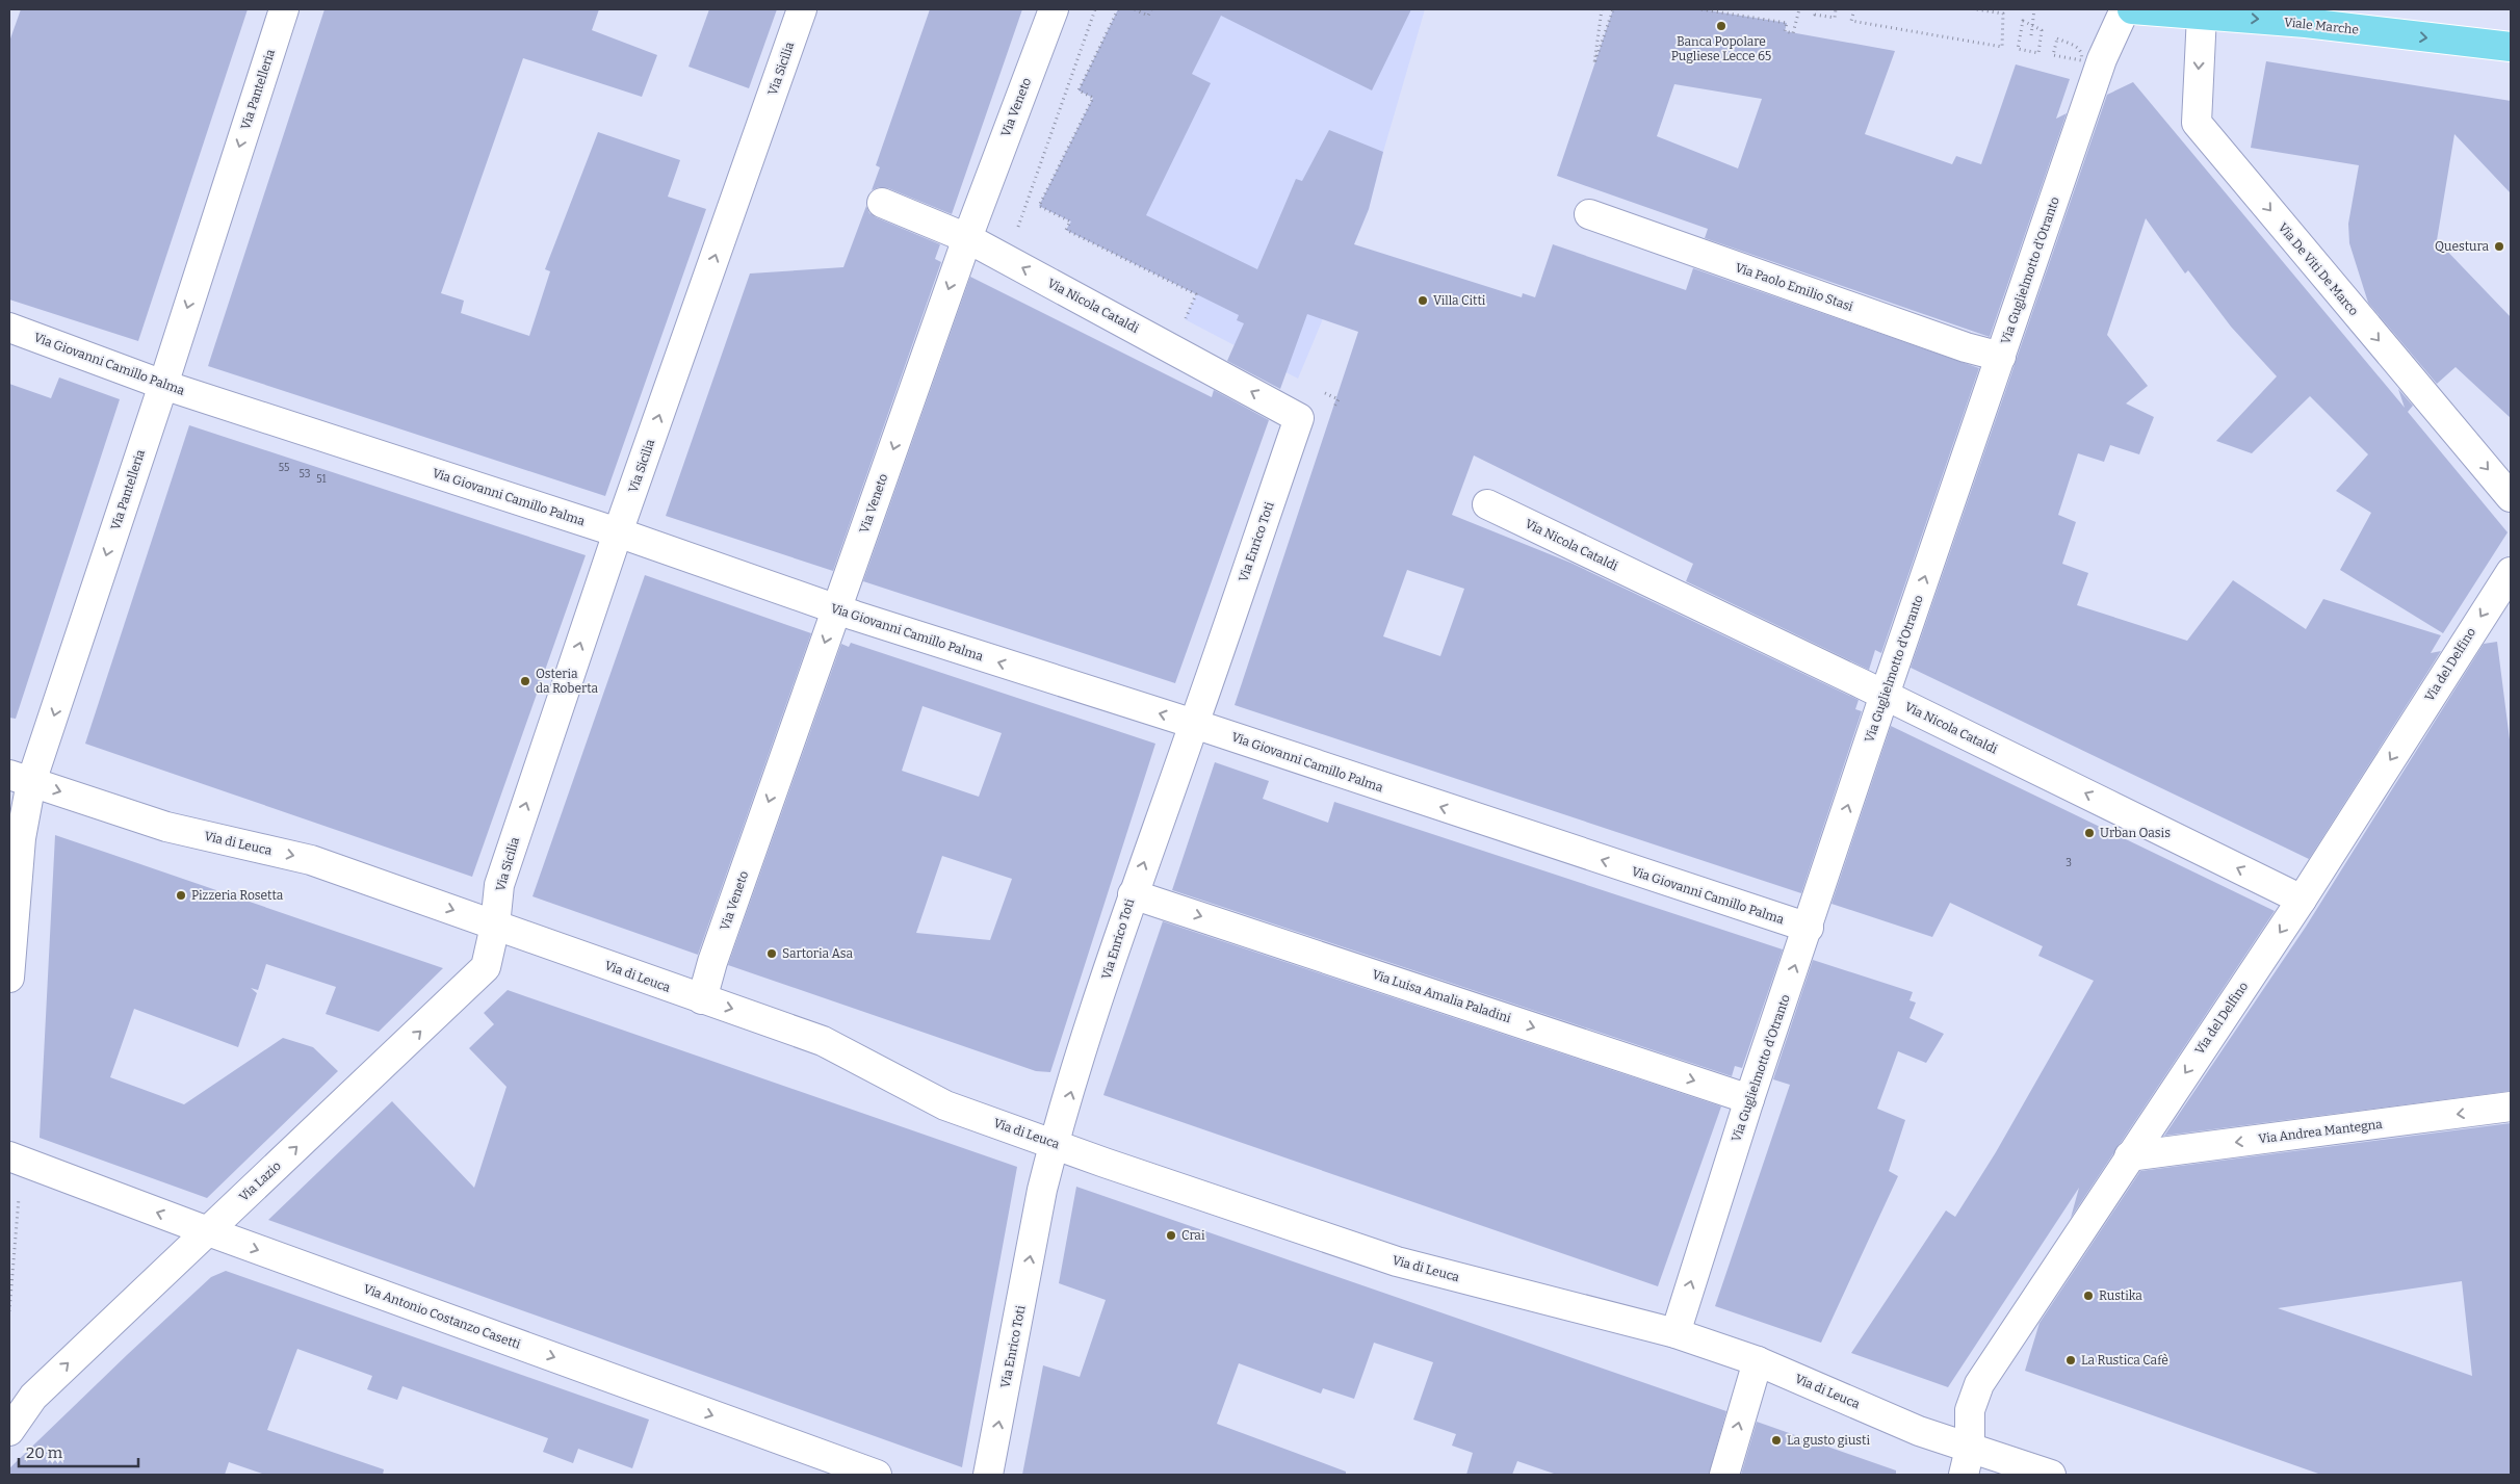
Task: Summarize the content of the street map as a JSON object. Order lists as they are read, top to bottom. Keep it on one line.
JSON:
{"streets":{"main road":["Viale Marche"],"street":["Via Sicilia","Via Pantelleria","Via Veneto","Via De Viti De Marco","Via Guglielmotto d'Otranto","Via Paolo Emilio Stasi","Via Nicola Cataldi","Via Giovanni Camillo Palma","Via Enrico Toti","Via del Delfino","Via di Leuca","Via Luisa Amalia Paladini","Via Andrea Mantegna","Via Lazio","Via Antonio Costanzo Casetti"]},"crossings":[["Viale Marche","Via De Viti De Marco"],["Via Sicilia","Via Giovanni Camillo Palma"],["Via Sicilia","Via di Leuca"],["Via Sicilia","Via Lazio"],["Via Pantelleria","Via Giovanni Camillo Palma"],["Via Pantelleria","Via di Leuca"],["Via Veneto","Via Nicola Cataldi"],["Via Veneto","Via Giovanni Camillo Palma"],["Via Veneto","Via di Leuca"],["Via Guglielmotto d'Otranto","Via Paolo Emilio Stasi"],["Via Guglielmotto d'Otranto","Via Nicola Cataldi"],["Via Guglielmotto d'Otranto","Via Giovanni Camillo Palma"],["Via Guglielmotto d'Otranto","Via di Leuca"],["Via Guglielmotto d'Otranto","Via Luisa Amalia Paladini"],["Via Nicola Cataldi","Via Enrico Toti"],["Via Nicola Cataldi","Via del Delfino"],["Via Giovanni Camillo Palma","Via Enrico Toti"],["Via Enrico Toti","Via di Leuca"],["Via Enrico Toti","Via Luisa Amalia Paladini"],["Via del Delfino","Via di Leuca"],["Via del Delfino","Via Andrea Mantegna"],["Via di Leuca","Via Lazio"],["Via Lazio","Via Antonio Costanzo Casetti"]],"one_way":["Viale Marche","Via Sicilia","Via Pantelleria","Via Veneto","Via De Viti De Marco","Via Guglielmotto d'Otranto","Via Nicola Cataldi","Via Giovanni Camillo Palma","Via Enrico Toti","Via del Delfino","Via di Leuca","Via Luisa Amalia Paladini","Via Andrea Mantegna","Via Lazio"],"places":["Banca Popolare Pugliese Lecce 65","Questura","Villa Citti","Osteria da Roberta","Urban Oasis","Pizzeria Rosetta","Sartoria Asa","Crai","Rustika","La Rustica Cafè","La gusto giusti"],"house_numbers":["55","53","51","3"],"scale_bar":"20 m"}
